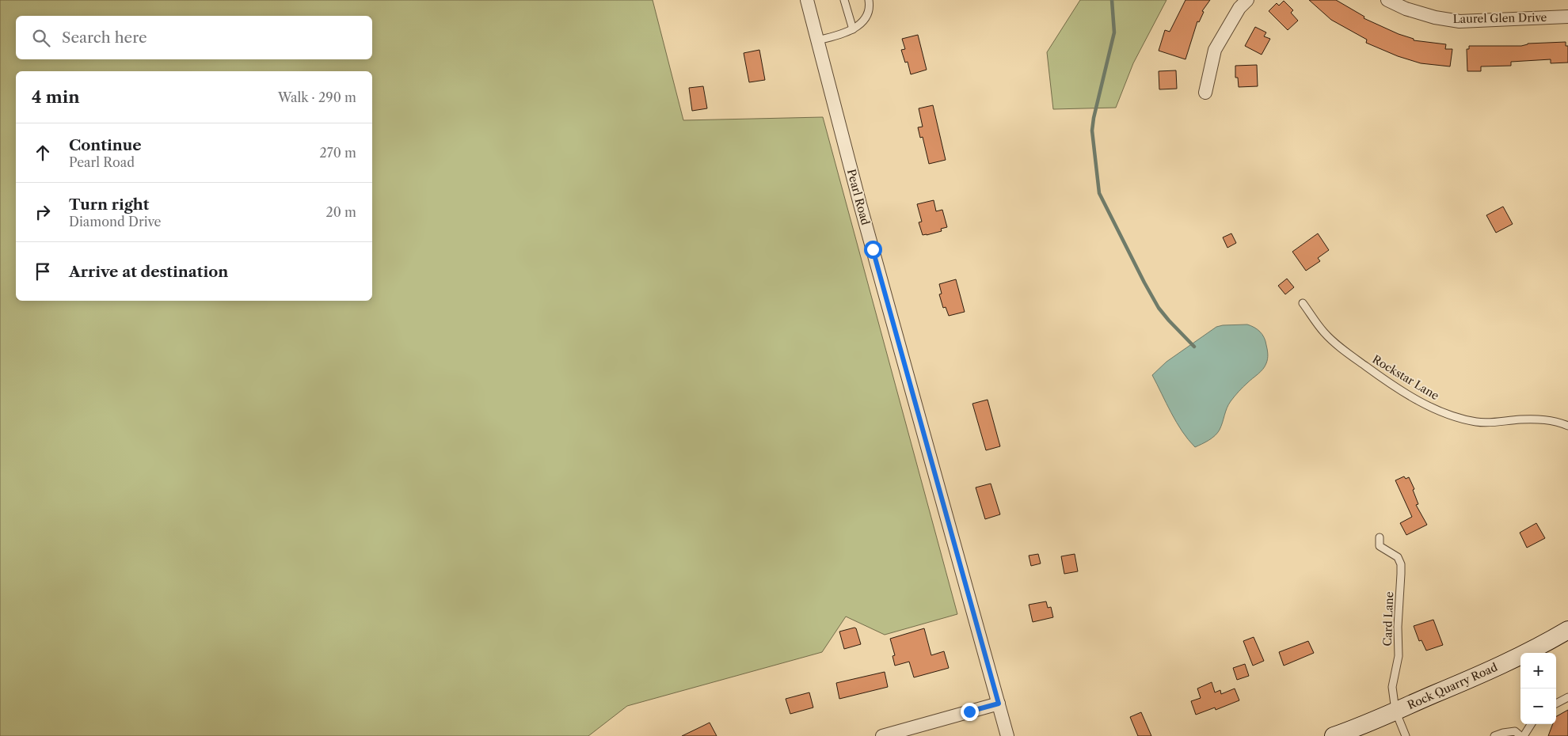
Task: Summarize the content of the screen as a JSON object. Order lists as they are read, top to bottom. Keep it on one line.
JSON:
{"streets":{"main road":["Rock Quarry Road"],"street":["Laurel Glen Drive","Pearl Road"],"lane":["Rockstar Lane","Card Lane"]},"crossings":[["Card Lane","Rock Quarry Road"]],"page":{"search":"Search here","heading":["4 min","Walk · 290 m"],"list":[["Continue","Pearl Road","270 m"],["Turn right","Diamond Drive","20 m"],"Arrive at destination"],"map_buttons":["+","−"]}}
